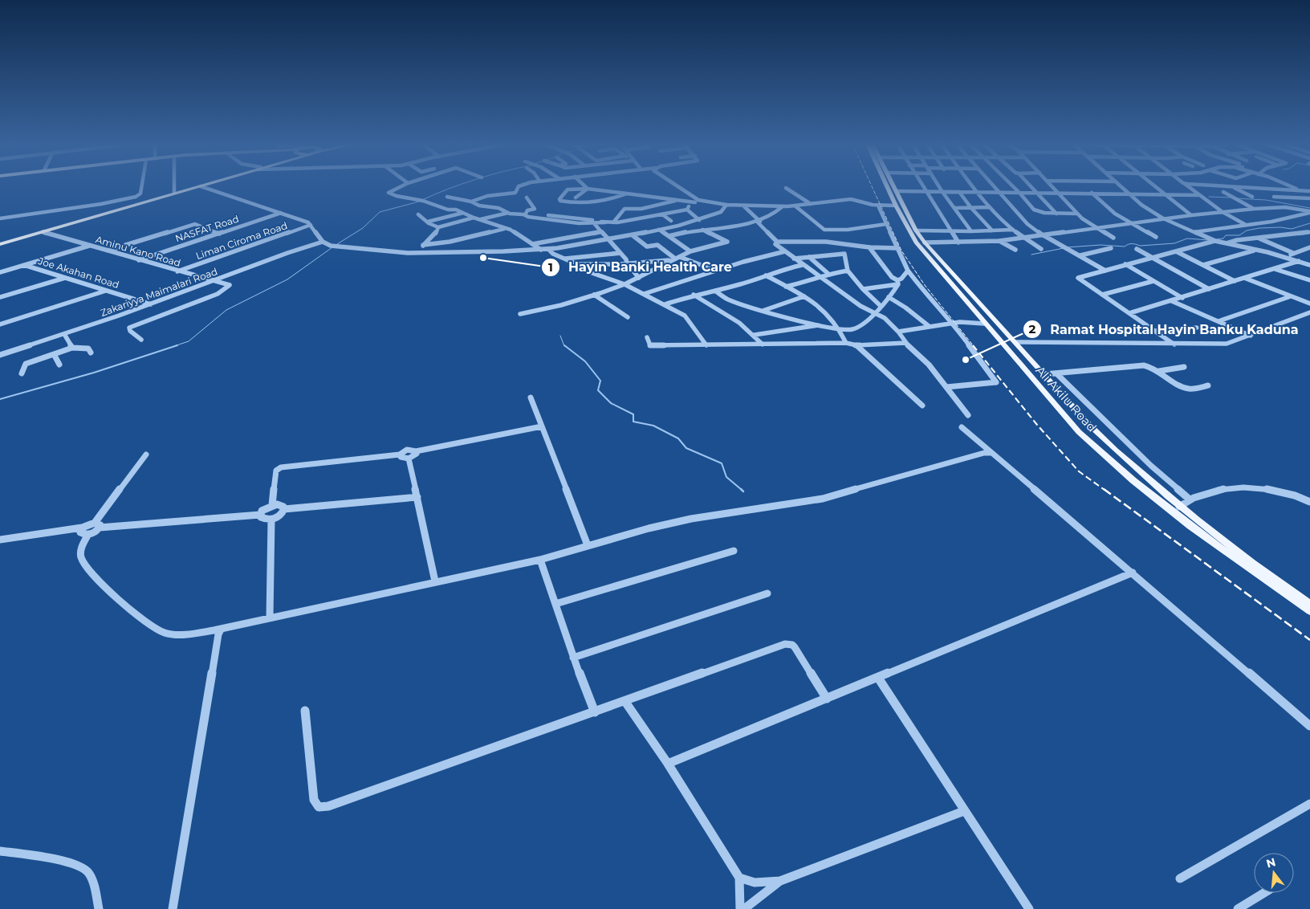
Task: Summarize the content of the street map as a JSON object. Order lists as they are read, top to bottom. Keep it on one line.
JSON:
{"streets":{"main road":["Ali Akilu Road"],"street":["NASFAT Road","Liman Ciroma Road","Aminu Kano Road","Joe Akahan Road","Zakariyya Maimalari Road"]},"crossings":[["NASFAT Road","Aminu Kano Road"],["Liman Ciroma Road","Aminu Kano Road"],["Aminu Kano Road","Zakariyya Maimalari Road"],["Joe Akahan Road","Zakariyya Maimalari Road"]],"places":["Hayin Banki Health Care","Ramat Hospital Hayin Banku Kaduna"],"north":"top"}
